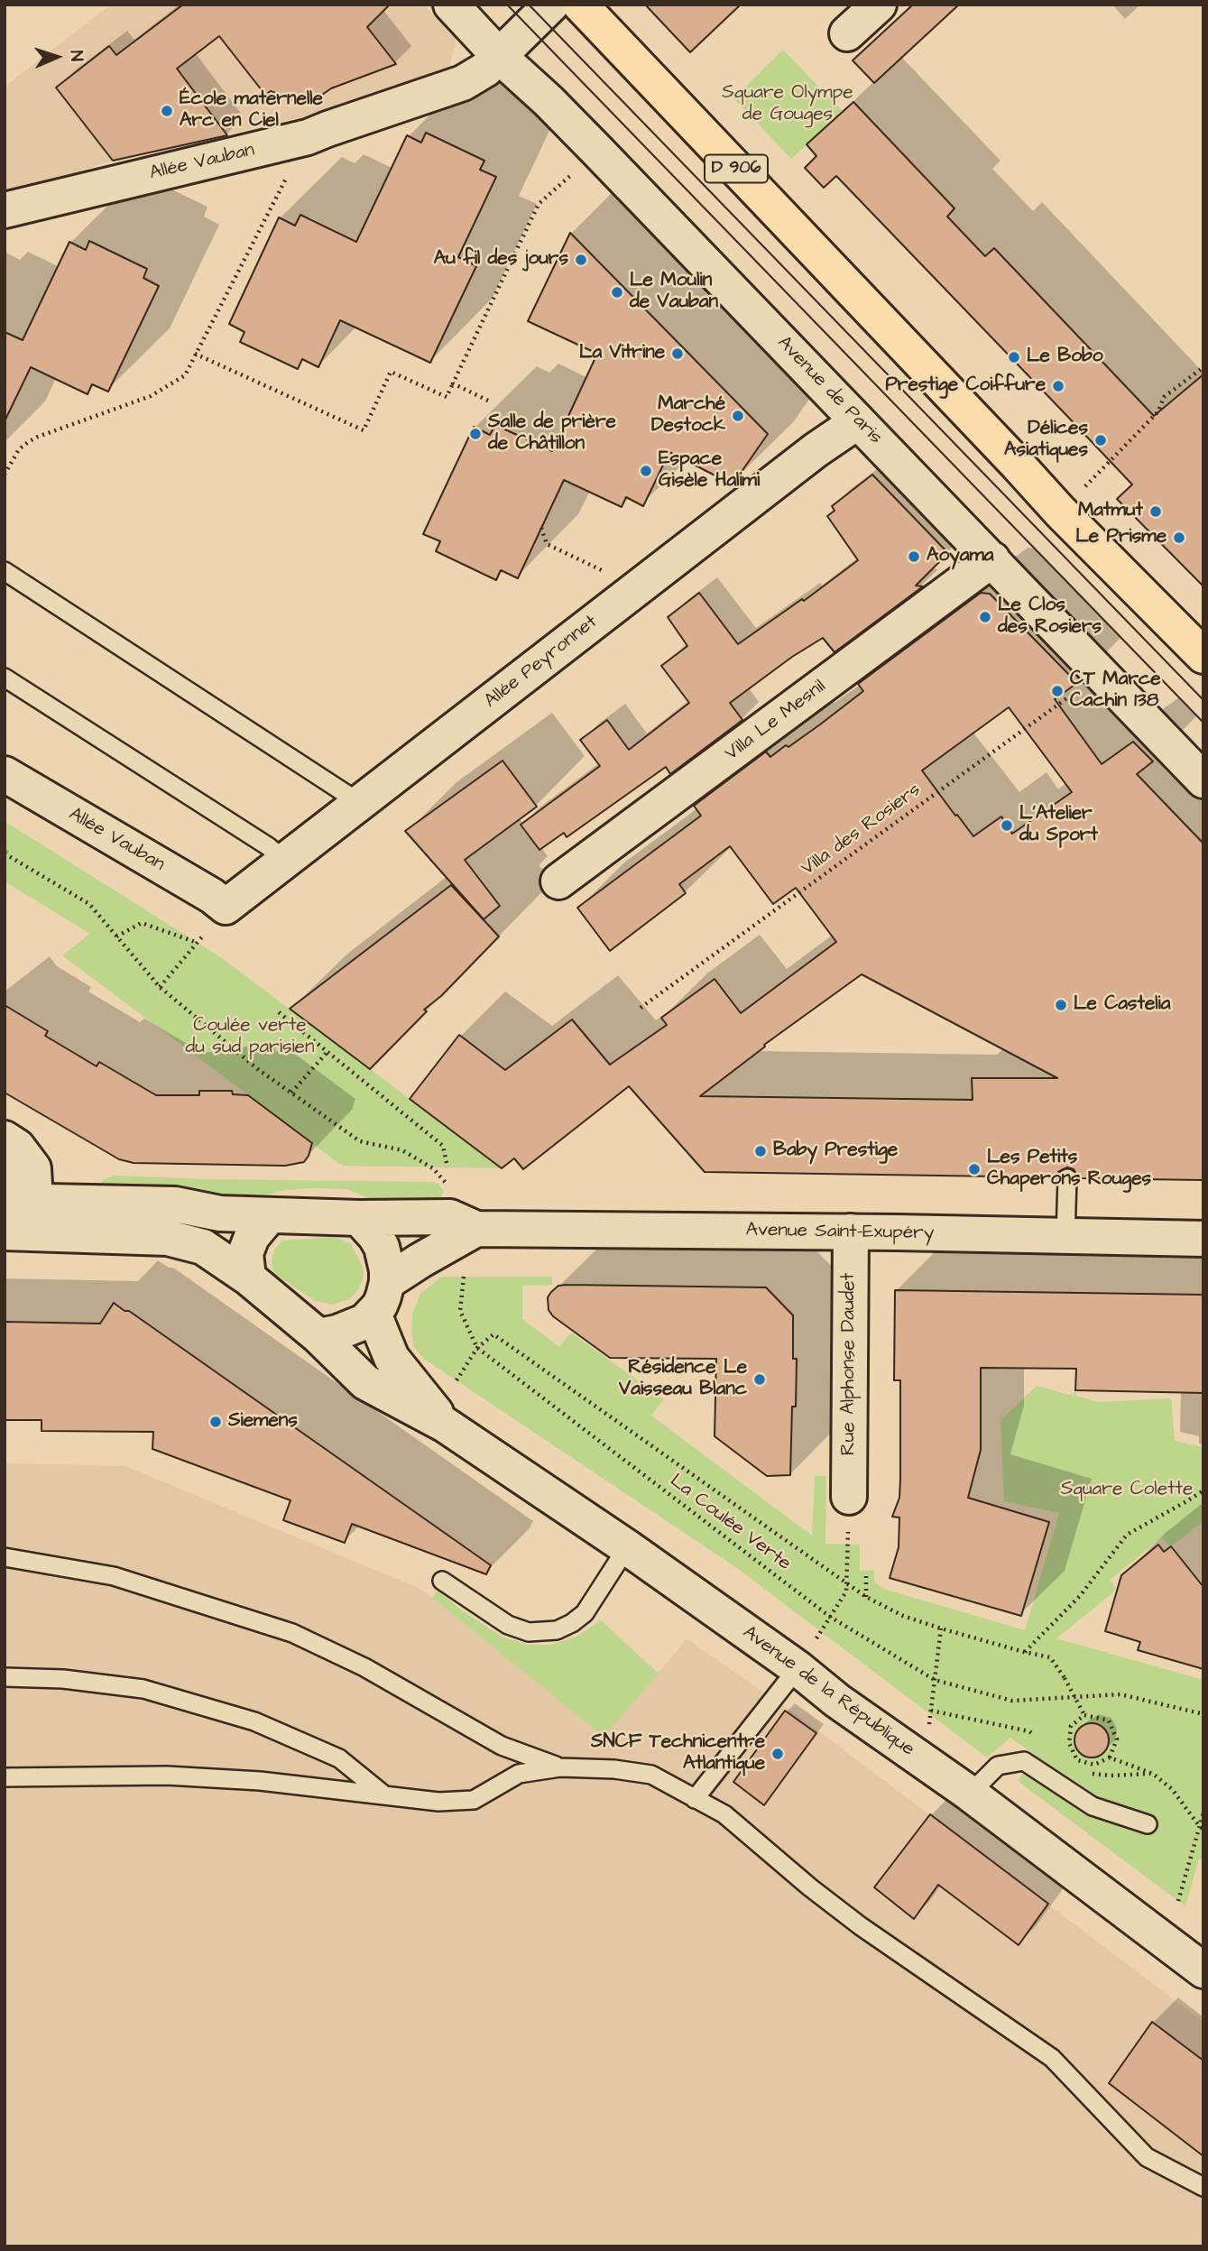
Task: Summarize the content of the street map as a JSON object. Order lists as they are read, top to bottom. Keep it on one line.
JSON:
{"streets":{"main road":["D 906"],"street":["Allée Vauban","Avenue de Paris","Allée Peyronnet","Villa Le Mesnil","Avenue Saint-Exupéry","Rue Alphonse Daudet","Avenue de la République"],"path":["Villa des Rosiers","La Coulée Verte"]},"crossings":[["Allée Vauban","Avenue de Paris"],["Allée Vauban","Allée Peyronnet"],["Avenue de Paris","Allée Peyronnet"],["Avenue de Paris","Villa Le Mesnil"],["Avenue de Paris","Villa des Rosiers"],["Avenue Saint-Exupéry","Rue Alphonse Daudet"],["Avenue Saint-Exupéry","Avenue de la République"]],"parks":["Square Olympe de Gouges","Coulée verte du sud parisien","Square Colette"],"places":["École maternelle Arc en Ciel","Au fil des jours","Le Moulin de Vauban","La Vitrine","Le Bobo","Prestige Coiffure","Marché Destock","Salle de prière de Châtillon","Délices Asiatiques","Espace Gisèle Halimi","Matmut","Le Prisme","Aoyama","Le Clos des Rosiers","CT Marce Cachin 138","L'Atelier du Sport","Le Castelia","Baby Prestige","Les Petits Chaperons Rouges","Résidence Le Vaisseau Blanc","Siemens","SNCF Technicentre Atlantique"],"north":"right"}
